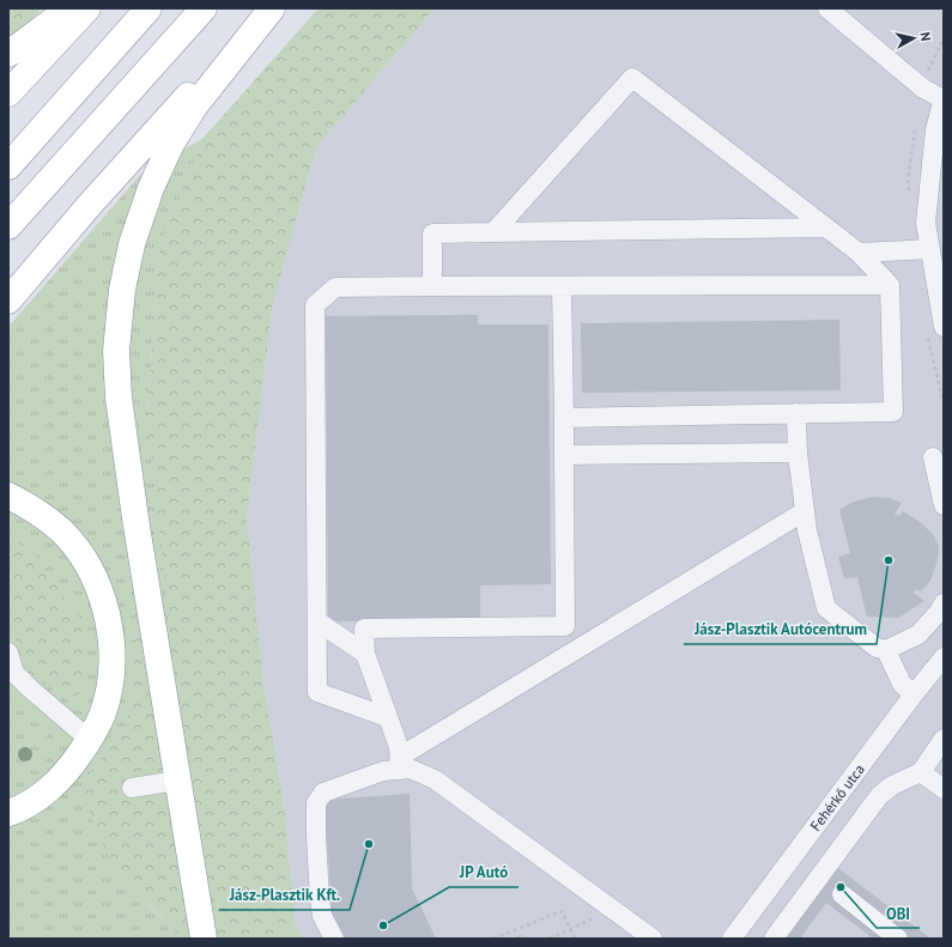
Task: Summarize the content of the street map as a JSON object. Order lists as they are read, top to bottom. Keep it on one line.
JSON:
{"streets":{"street":["Fehérkő utca"]},"places":["Jász-Plasztik Autócentrum","Jász-Plasztik Kft.","OBI","JP Autó"],"north":"right"}
